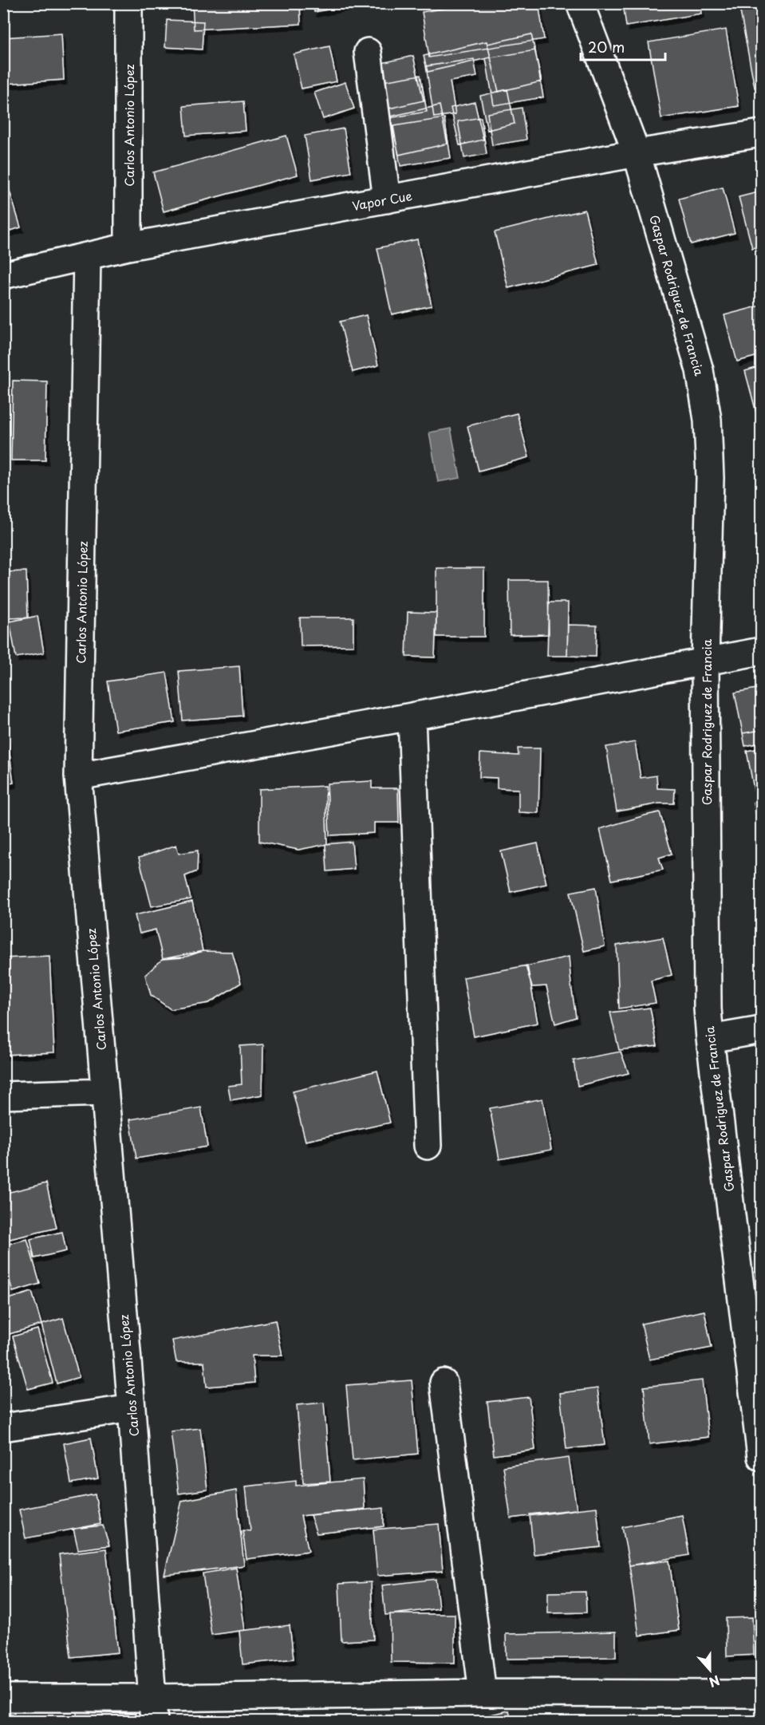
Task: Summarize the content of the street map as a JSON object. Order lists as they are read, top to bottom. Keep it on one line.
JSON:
{"streets":{"street":["Carlos Antonio López","Vapor Cue","Gaspar Rodriguez de Francia"]},"crossings":[["Carlos Antonio López","Vapor Cue"],["Vapor Cue","Gaspar Rodriguez de Francia"]],"scale_bar":"20 m","north":"bottom"}
